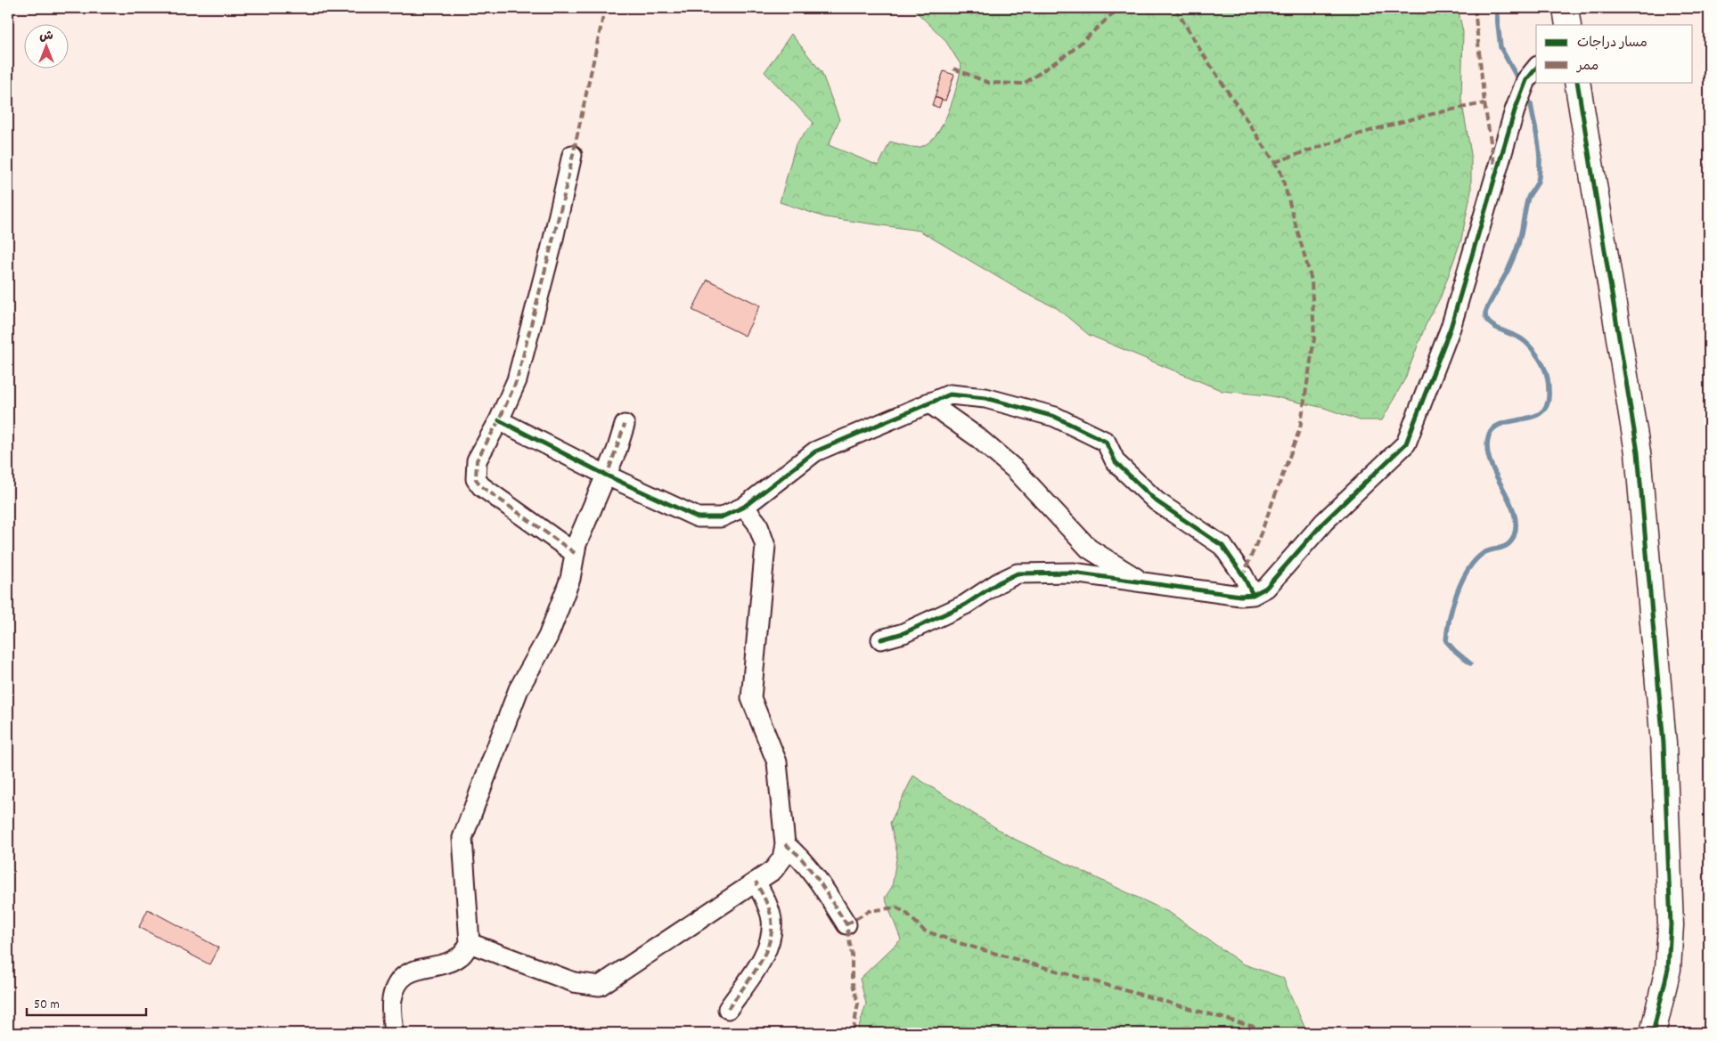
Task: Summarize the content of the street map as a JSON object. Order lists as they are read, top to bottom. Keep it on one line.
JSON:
{"legend":["مسار دراجات","ممر"],"scale_bar":"50 m","north":"top"}
